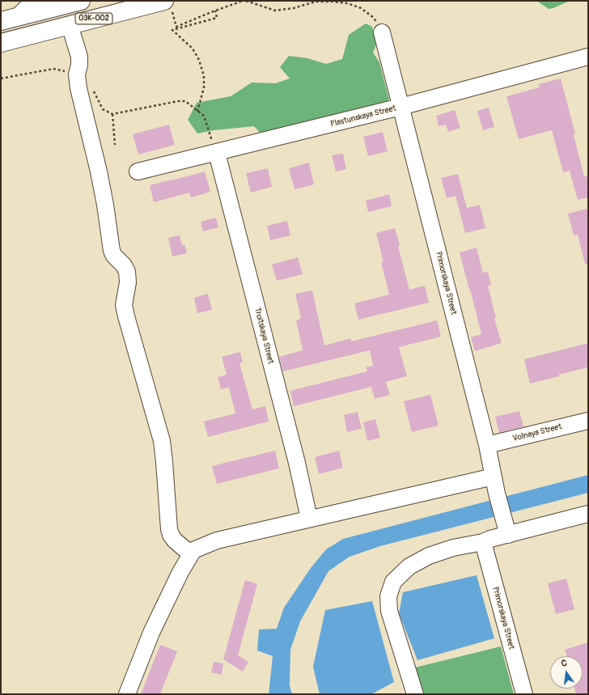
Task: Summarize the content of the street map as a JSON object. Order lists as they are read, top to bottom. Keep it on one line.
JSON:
{"streets":{"main road":["03К-002"],"street":["Plastunskaya Street","Primorskaya Street","Troitskaya Street","Volnaya Street"]},"crossings":[["Plastunskaya Street","Primorskaya Street"],["Plastunskaya Street","Troitskaya Street"],["Primorskaya Street","Volnaya Street"]],"north":"top"}
